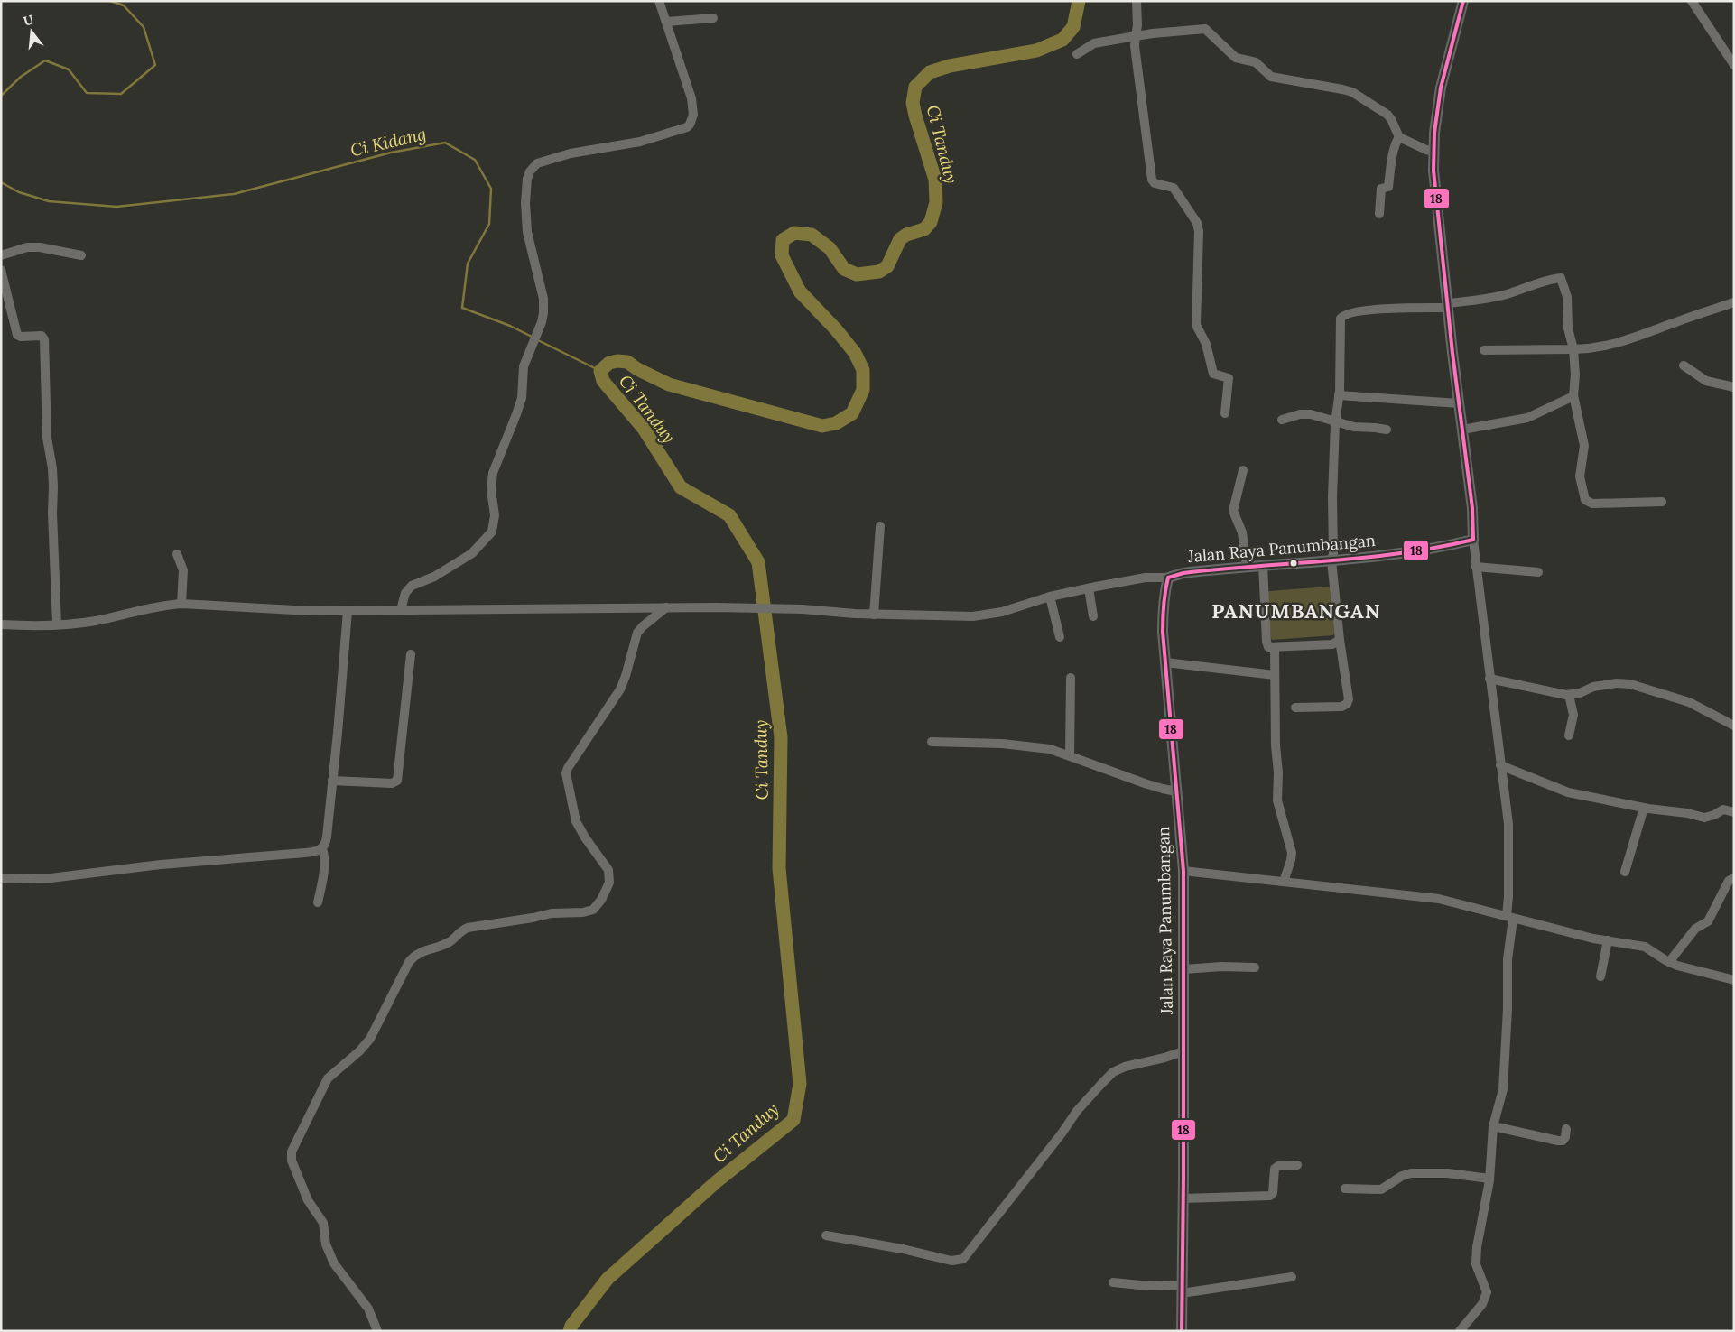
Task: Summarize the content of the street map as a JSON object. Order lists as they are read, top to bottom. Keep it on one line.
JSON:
{"streets":{"main road":["Jalan Raya Panumbangan"]},"districts":["PANUMBANGAN"],"water":["Ci Kidang","Ci Tanduy"],"lines":["transit line 18"],"north":"top"}
